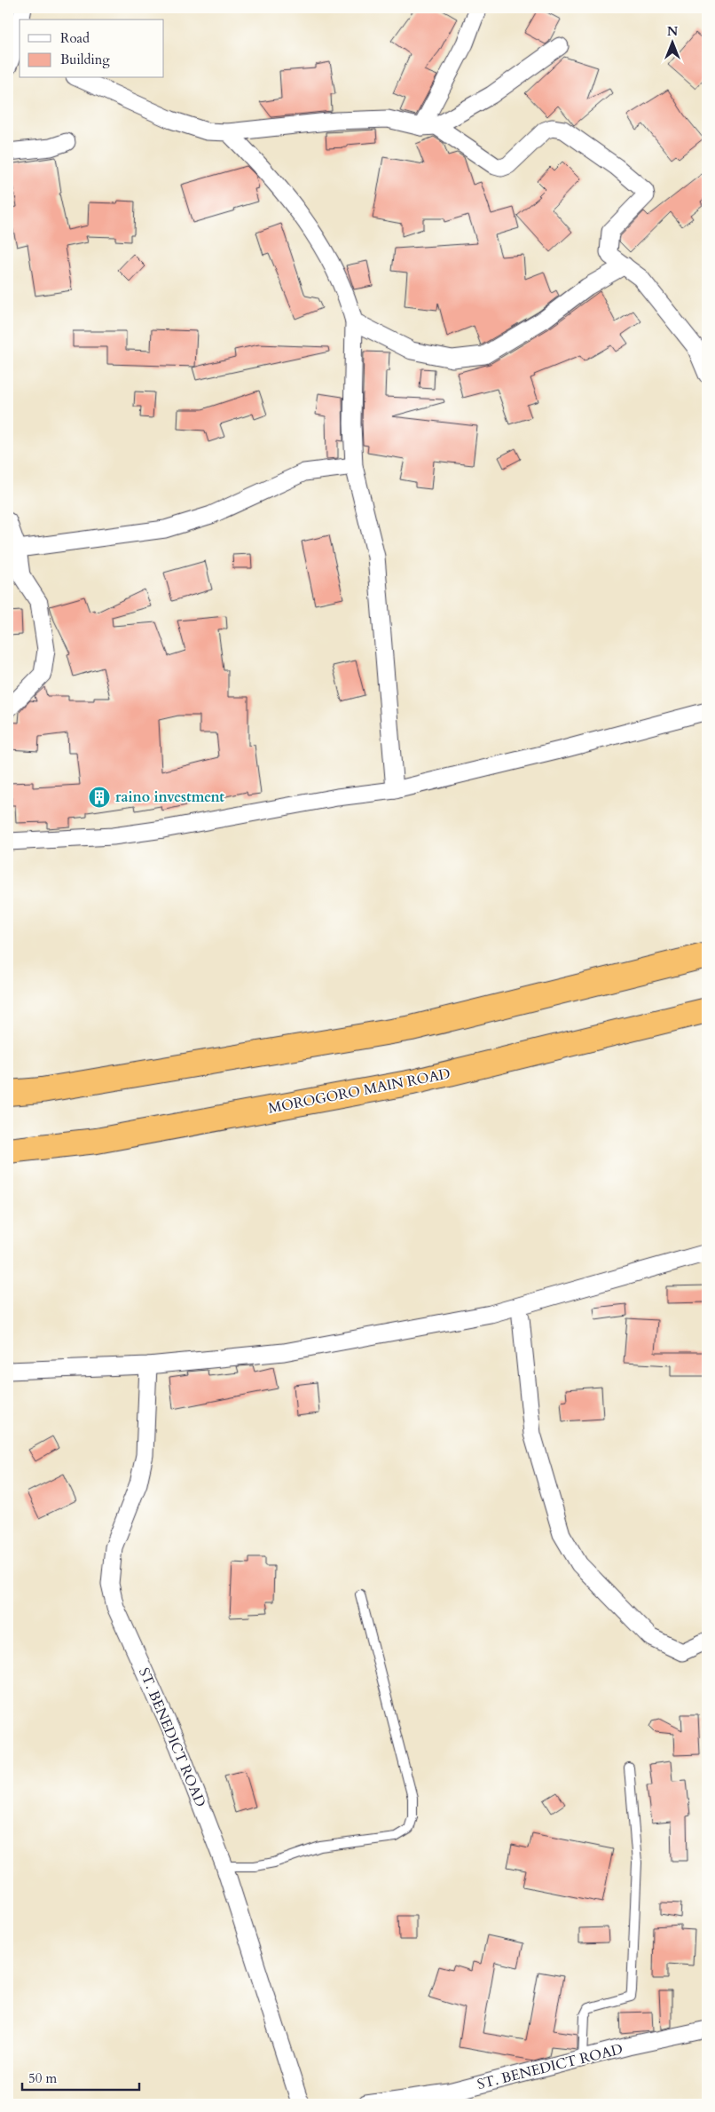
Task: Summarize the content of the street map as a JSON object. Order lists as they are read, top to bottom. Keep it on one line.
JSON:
{"streets":{"highway":["MOROGORO MAIN ROAD"],"street":["ST. BENEDICT ROAD"]},"places":{"building":["raino investment"]},"legend":["Road","Building"],"scale_bar":"50 m","north":"top"}
